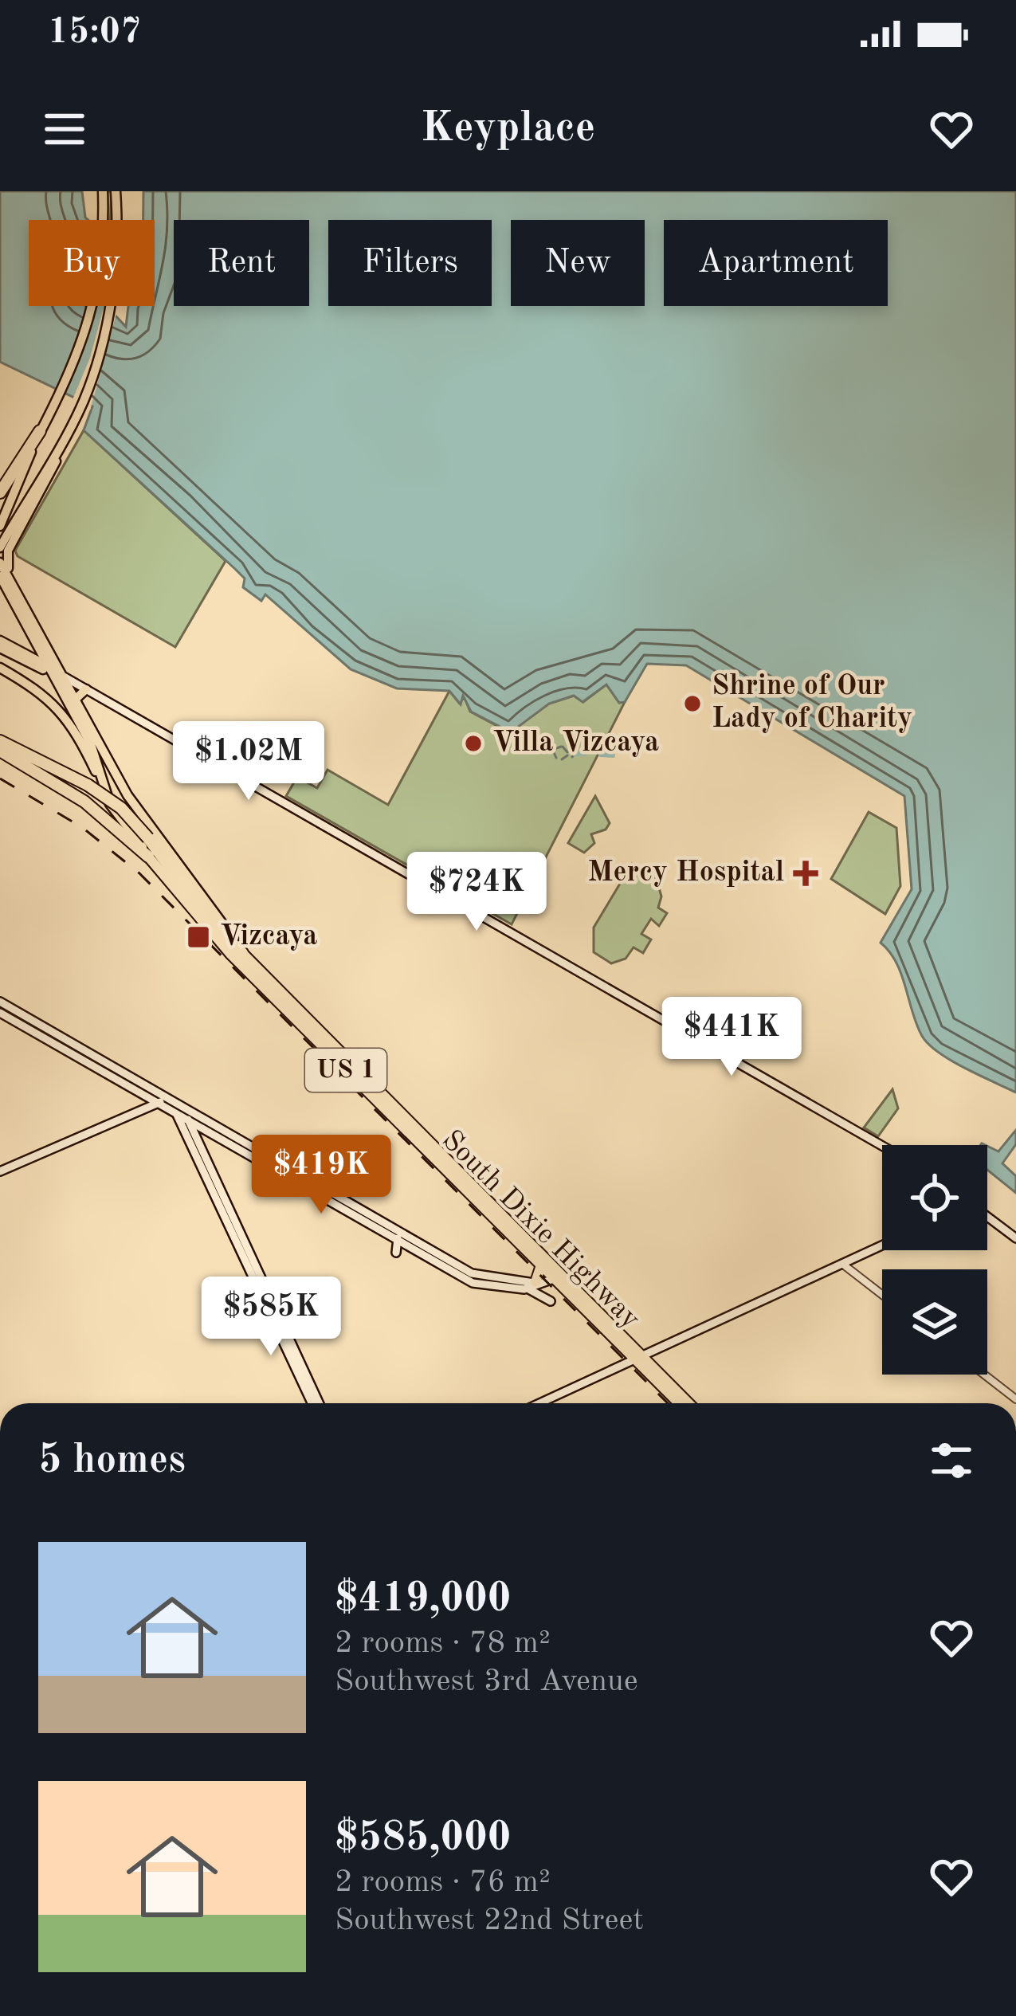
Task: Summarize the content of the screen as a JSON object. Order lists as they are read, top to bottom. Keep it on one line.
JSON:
{"streets":{"highway":["US 1","South Dixie Highway"]},"places":{"other":["Shrine of Our Lady of Charity","Villa Vizcaya"],"health":["Mercy Hospital"],"transit":["Vizcaya"]},"page":{"status":"15:07","header":"Keyplace","chip":["Buy","Rent","Filters","New","Apartment"],"price":["$1.02M","$724K","$441K","$419K","$585K"],"heading":"5 homes","list":[{"name":"$419,000","note":"2 rooms · 78 m² · Southwest 3rd Avenue"},{"name":"$585,000","note":"2 rooms · 76 m² · Southwest 22nd Street"}]}}
